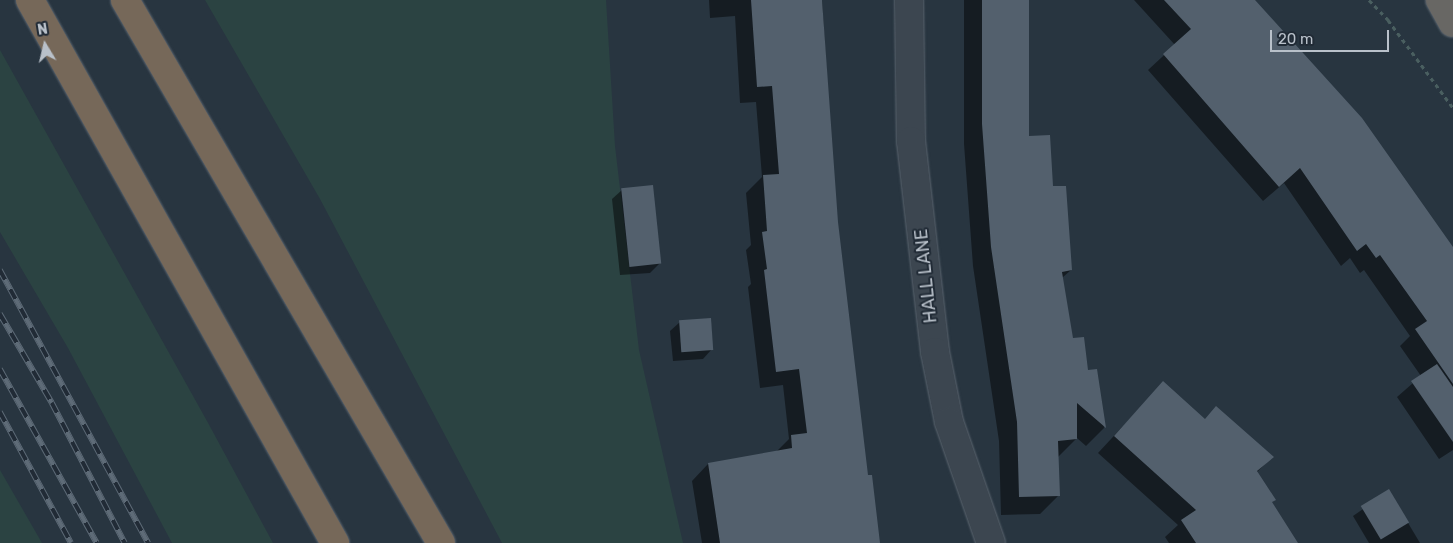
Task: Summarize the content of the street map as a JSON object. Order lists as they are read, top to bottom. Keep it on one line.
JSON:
{"streets":{"street":["HALL LANE"]},"scale_bar":"20 m","north":"top"}
